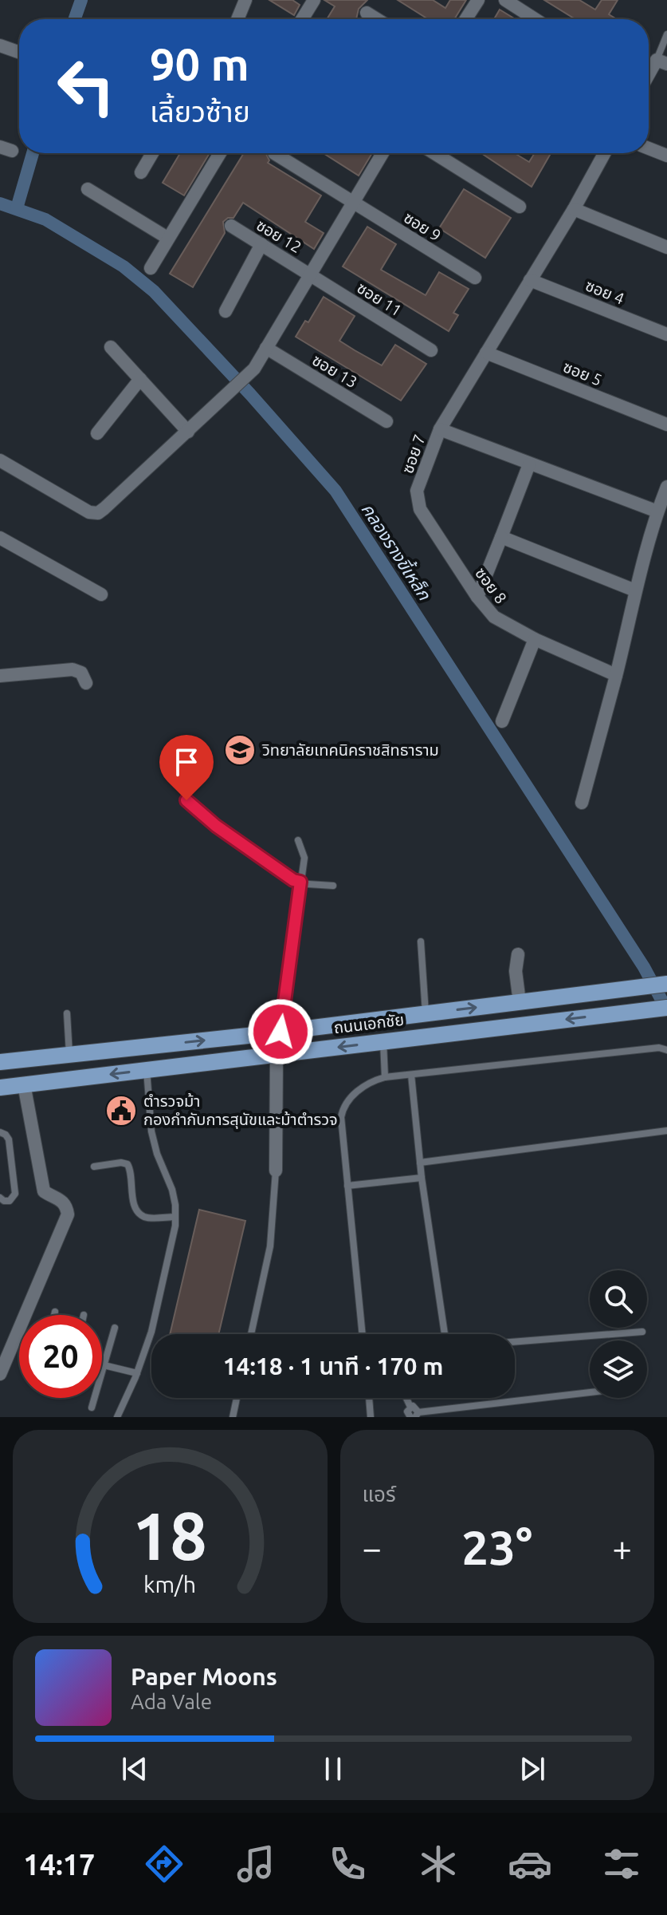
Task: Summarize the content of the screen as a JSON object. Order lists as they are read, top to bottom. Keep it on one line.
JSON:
{"streets":{"main road":["ถนนเอกชัย"],"street":["ซอย 9","ซอย 12","ซอย 4","ซอย 11","ซอย 13","ซอย 5","ซอย 7","ซอย 8"]},"crossings":[["ซอย 12","ซอย 11"],["ซอย 4","ซอย 7"],["ซอย 5","ซอย 7"],["ซอย 7","ซอย 8"]],"water":["คลองรางขี้เหล็ก"],"places":{"school or university":["วิทยาลัยเทคนิคราชสิทธาราม"],"public building":["ตำรวจม้า กองกำกับการสุนัขและม้าตำรวจ"]},"page":{"turn":["90 m","เลี้ยวซ้าย"],"limit":"20","trip":"14:18 · 1 นาที · 170 m","tile":"แอร์","heat":["−","23°","+"],"song":["Paper Moons","Ada Vale"],"tabs":"14:17","gauge":["18","km/h"]}}
